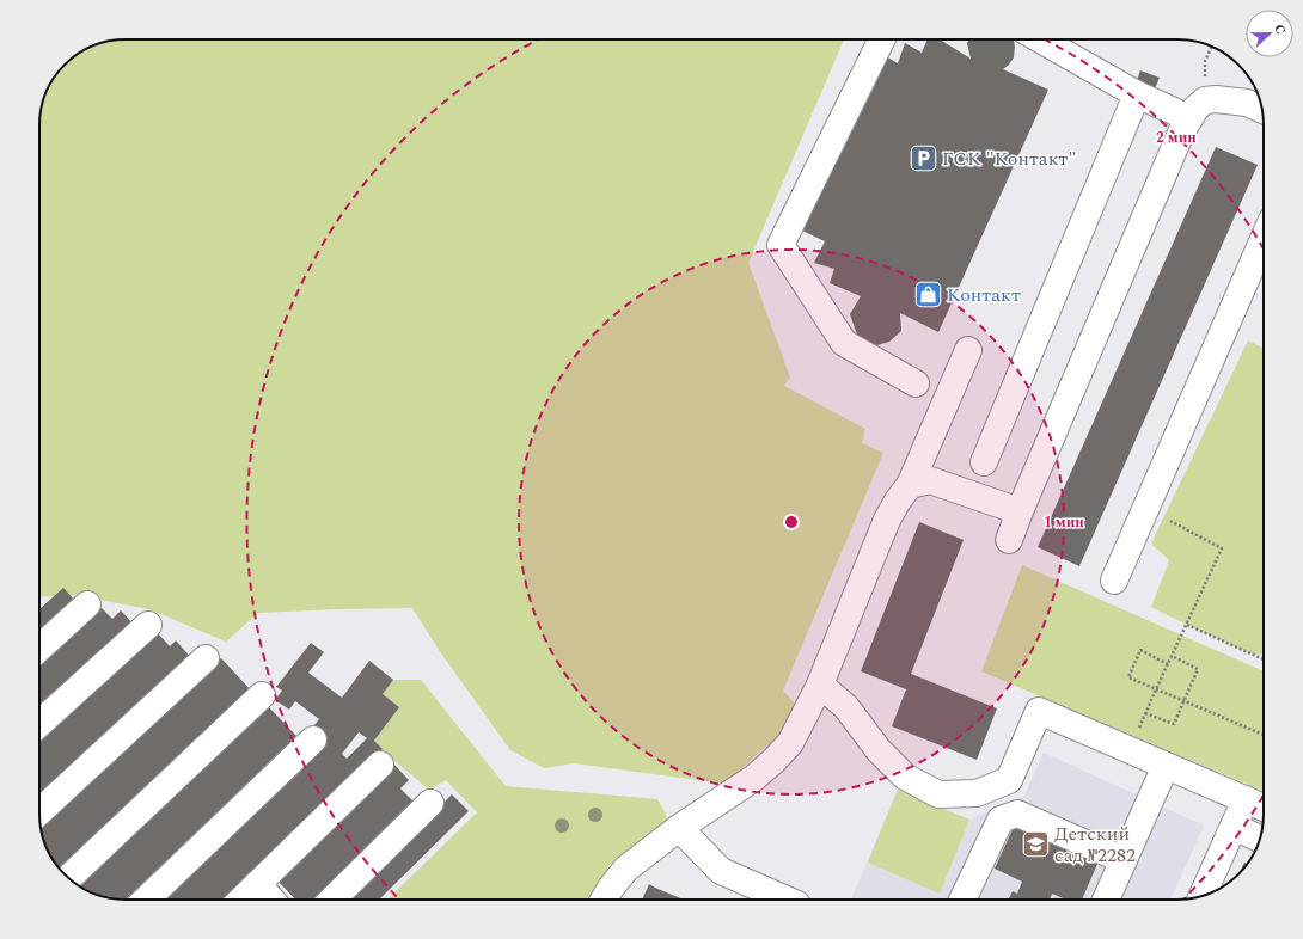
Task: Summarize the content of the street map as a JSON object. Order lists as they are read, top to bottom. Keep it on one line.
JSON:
{"places":{"parking":["ГСК \"Контакт\""],"shop":["Контакт"],"school or university":["Детский сад №2282"]},"north":"right","rings":["2 мин","1 мин"]}
